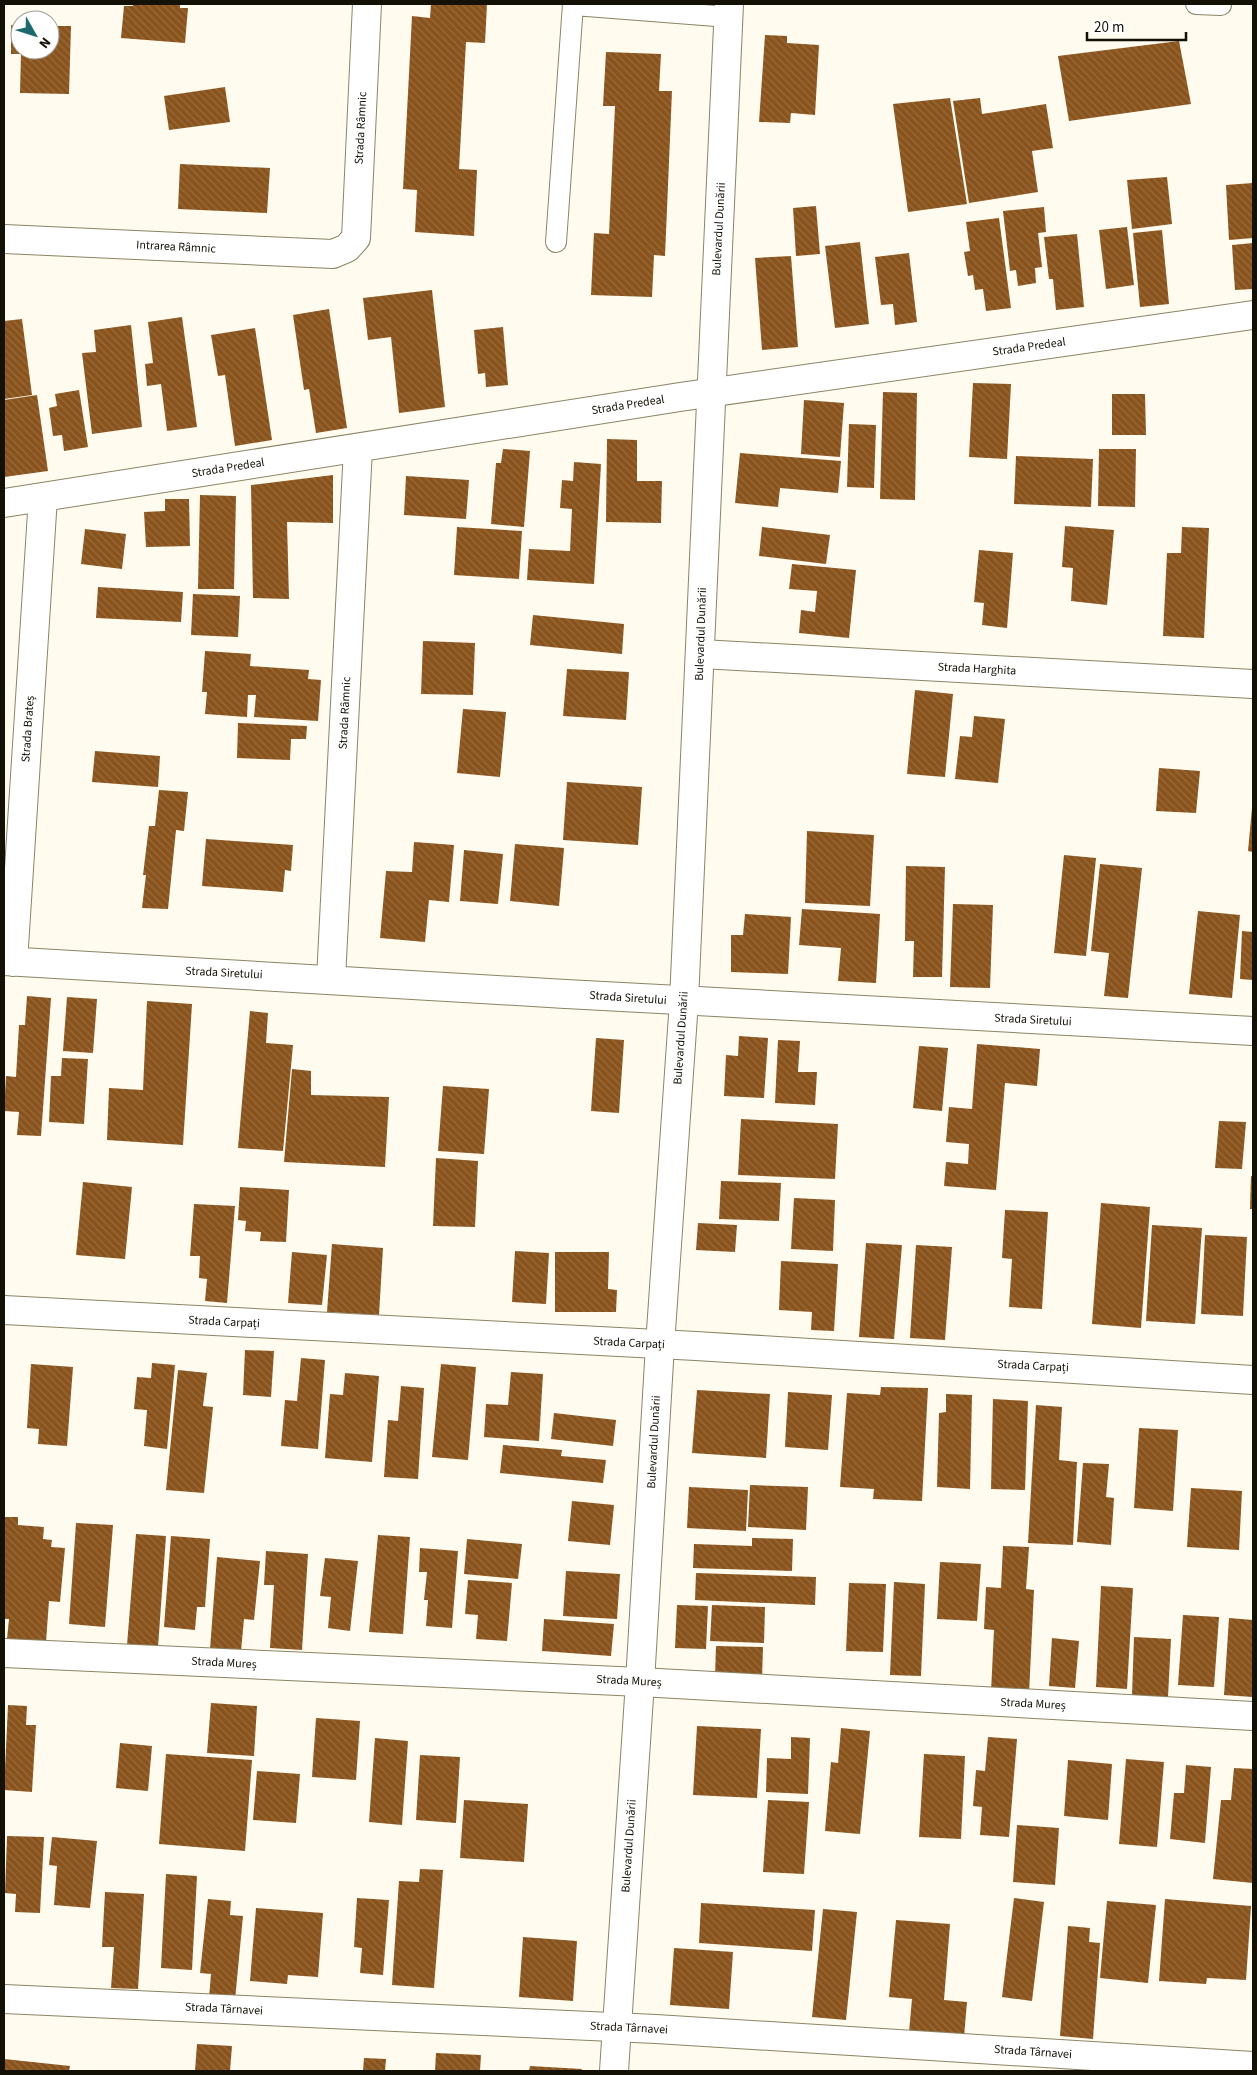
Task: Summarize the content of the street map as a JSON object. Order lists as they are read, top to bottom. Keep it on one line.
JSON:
{"streets":{"street":["Strada Râmnic","Bulevardul Dunării","Intrarea Râmnic","Strada Predeal","Strada Harghita","Strada Brateș","Strada Siretului","Strada Carpați","Strada Mureș","Strada Târnavei"]},"crossings":[["Strada Râmnic","Intrarea Râmnic"],["Strada Râmnic","Strada Predeal"],["Strada Râmnic","Strada Siretului"],["Bulevardul Dunării","Strada Predeal"],["Bulevardul Dunării","Strada Harghita"],["Bulevardul Dunării","Strada Siretului"],["Bulevardul Dunării","Strada Carpați"],["Bulevardul Dunării","Strada Mureș"],["Bulevardul Dunării","Strada Târnavei"],["Strada Predeal","Strada Brateș"],["Strada Brateș","Strada Siretului"]],"scale_bar":"20 m","north":"bottom right"}
